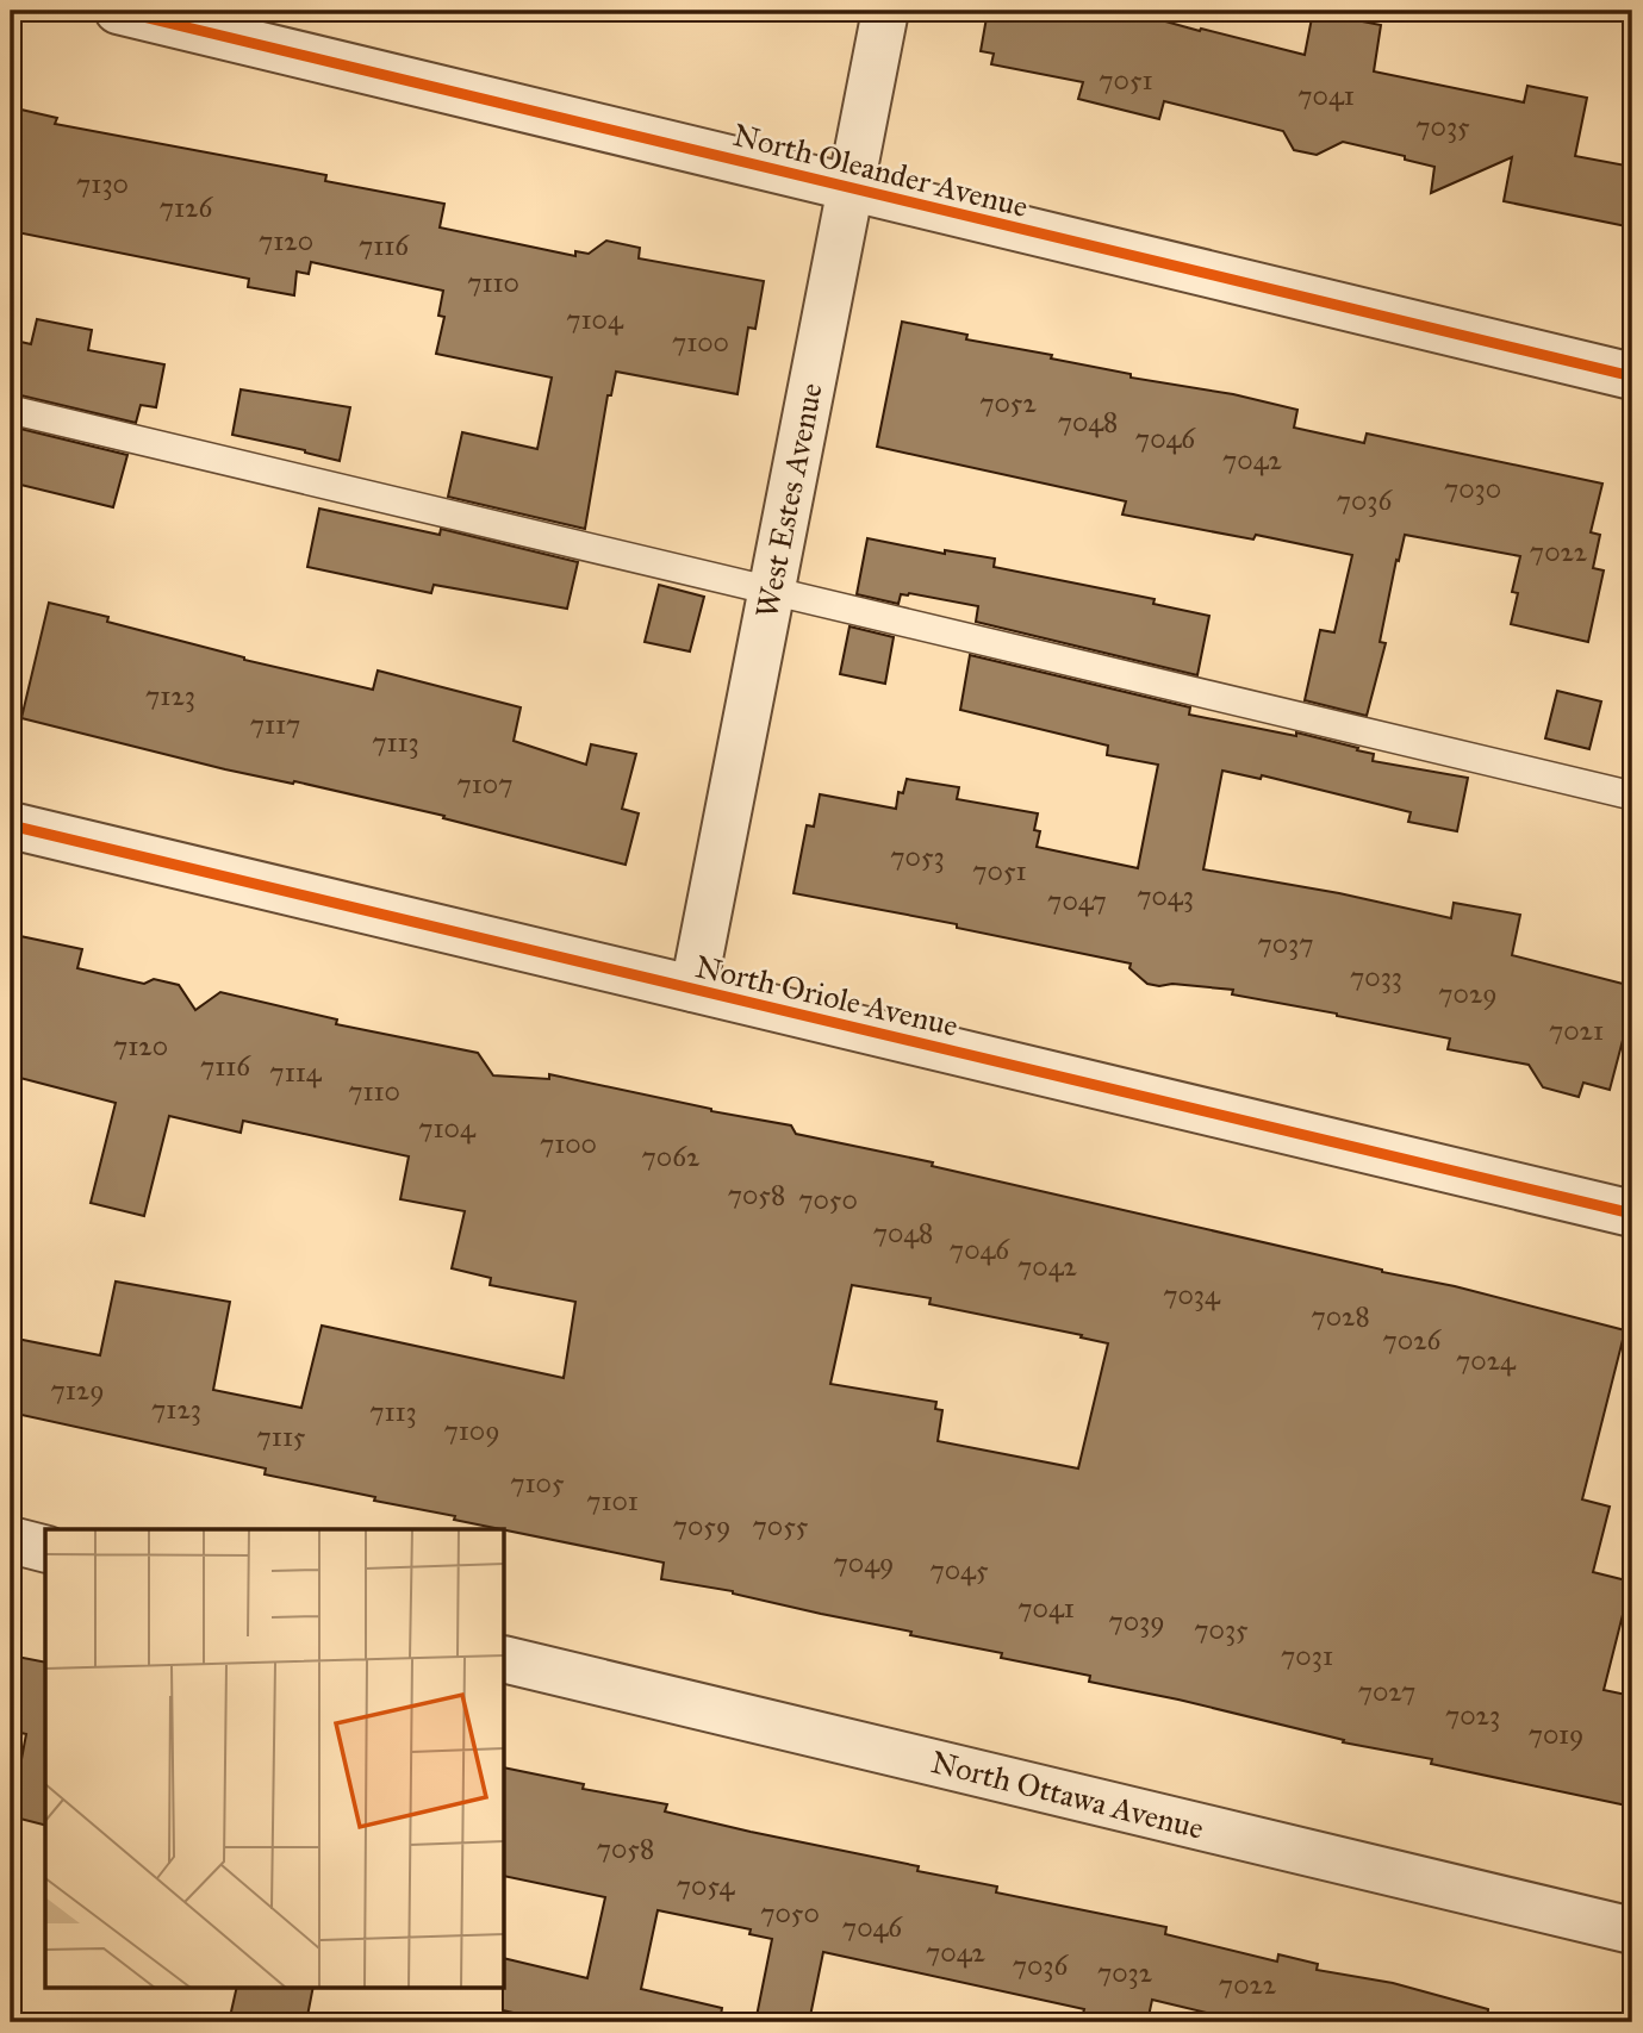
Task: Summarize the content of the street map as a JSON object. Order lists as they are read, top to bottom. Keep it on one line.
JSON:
{"streets":{"street":["North Oleander Avenue","West Estes Avenue","North Oriole Avenue","North Ottawa Avenue"]},"crossings":[["North Oleander Avenue","West Estes Avenue"],["West Estes Avenue","North Oriole Avenue"]],"house_numbers":["7051","7041","7035","7130","7126","7120","7116","7110","7104","7100","7052","7048","7046","7042","7030","7036","7022","7123","7117","7113","7107","7053","7051","7043","7047","7037","7033","7029","7021","7120","7116","7114","7110","7104","7100","7062","7058","7050","7048","7046","7042","7034","7028","7026","7024","7129","7123","7113","7109","7115","7105","7101","7059","7055","7049","7045","7041","7039","7035","7031","7027","7023","7019","7058","7054","7050","7046","7042","7036","7032","7022"]}
